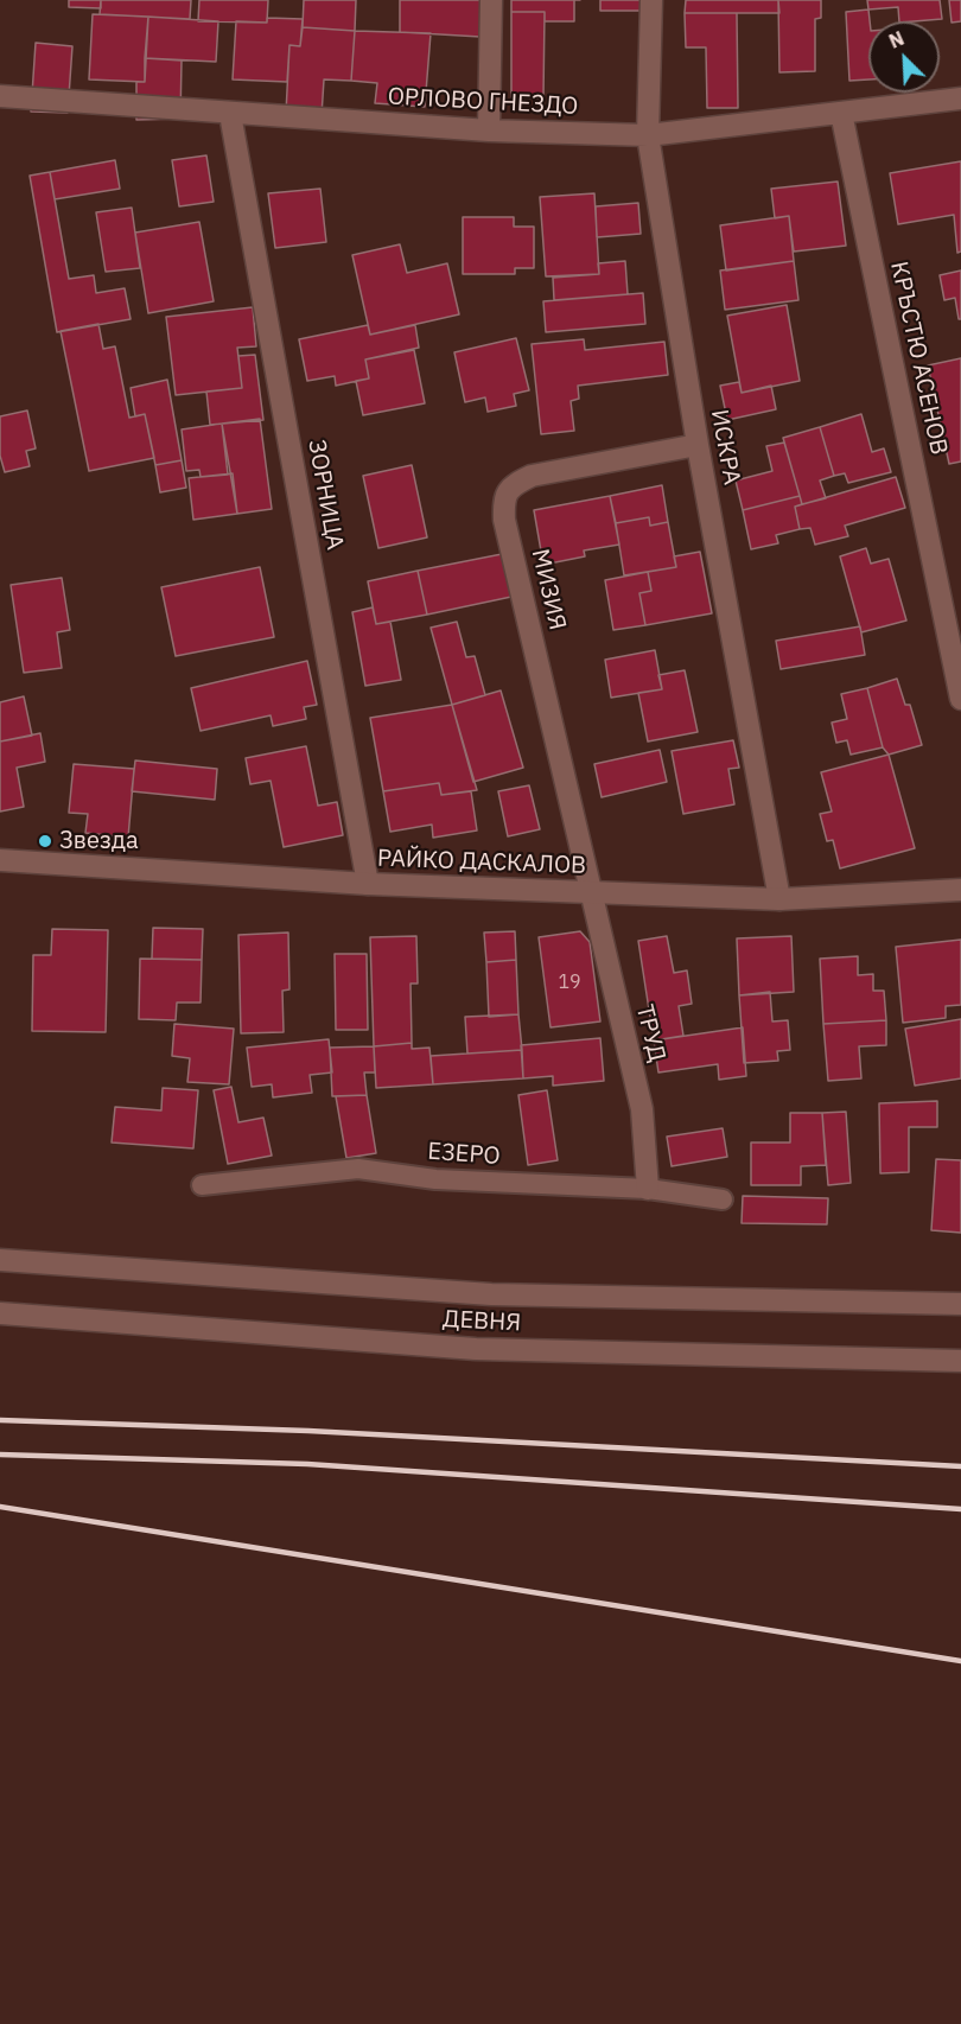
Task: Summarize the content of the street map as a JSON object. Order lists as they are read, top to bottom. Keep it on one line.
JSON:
{"streets":{"street":["ОРЛОВО ГНЕЗДО","КРЪСТЮ АСЕНОВ","ИСКРА","ЗОРНИЦА","МИЗИЯ","РАЙКО ДАСКАЛОВ","ТРУД","ДЕВНЯ"],"lane":["ЕЗЕРО"]},"crossings":[["ОРЛОВО ГНЕЗДО","КРЪСТЮ АСЕНОВ"],["ОРЛОВО ГНЕЗДО","ИСКРА"],["ОРЛОВО ГНЕЗДО","ЗОРНИЦА"],["ИСКРА","МИЗИЯ"],["ИСКРА","РАЙКО ДАСКАЛОВ"],["ЗОРНИЦА","РАЙКО ДАСКАЛОВ"],["МИЗИЯ","РАЙКО ДАСКАЛОВ"],["МИЗИЯ","ТРУД"],["РАЙКО ДАСКАЛОВ","ТРУД"],["ТРУД","ЕЗЕРО"]],"places":["Звезда"],"house_numbers":["19"],"north":"top left"}
